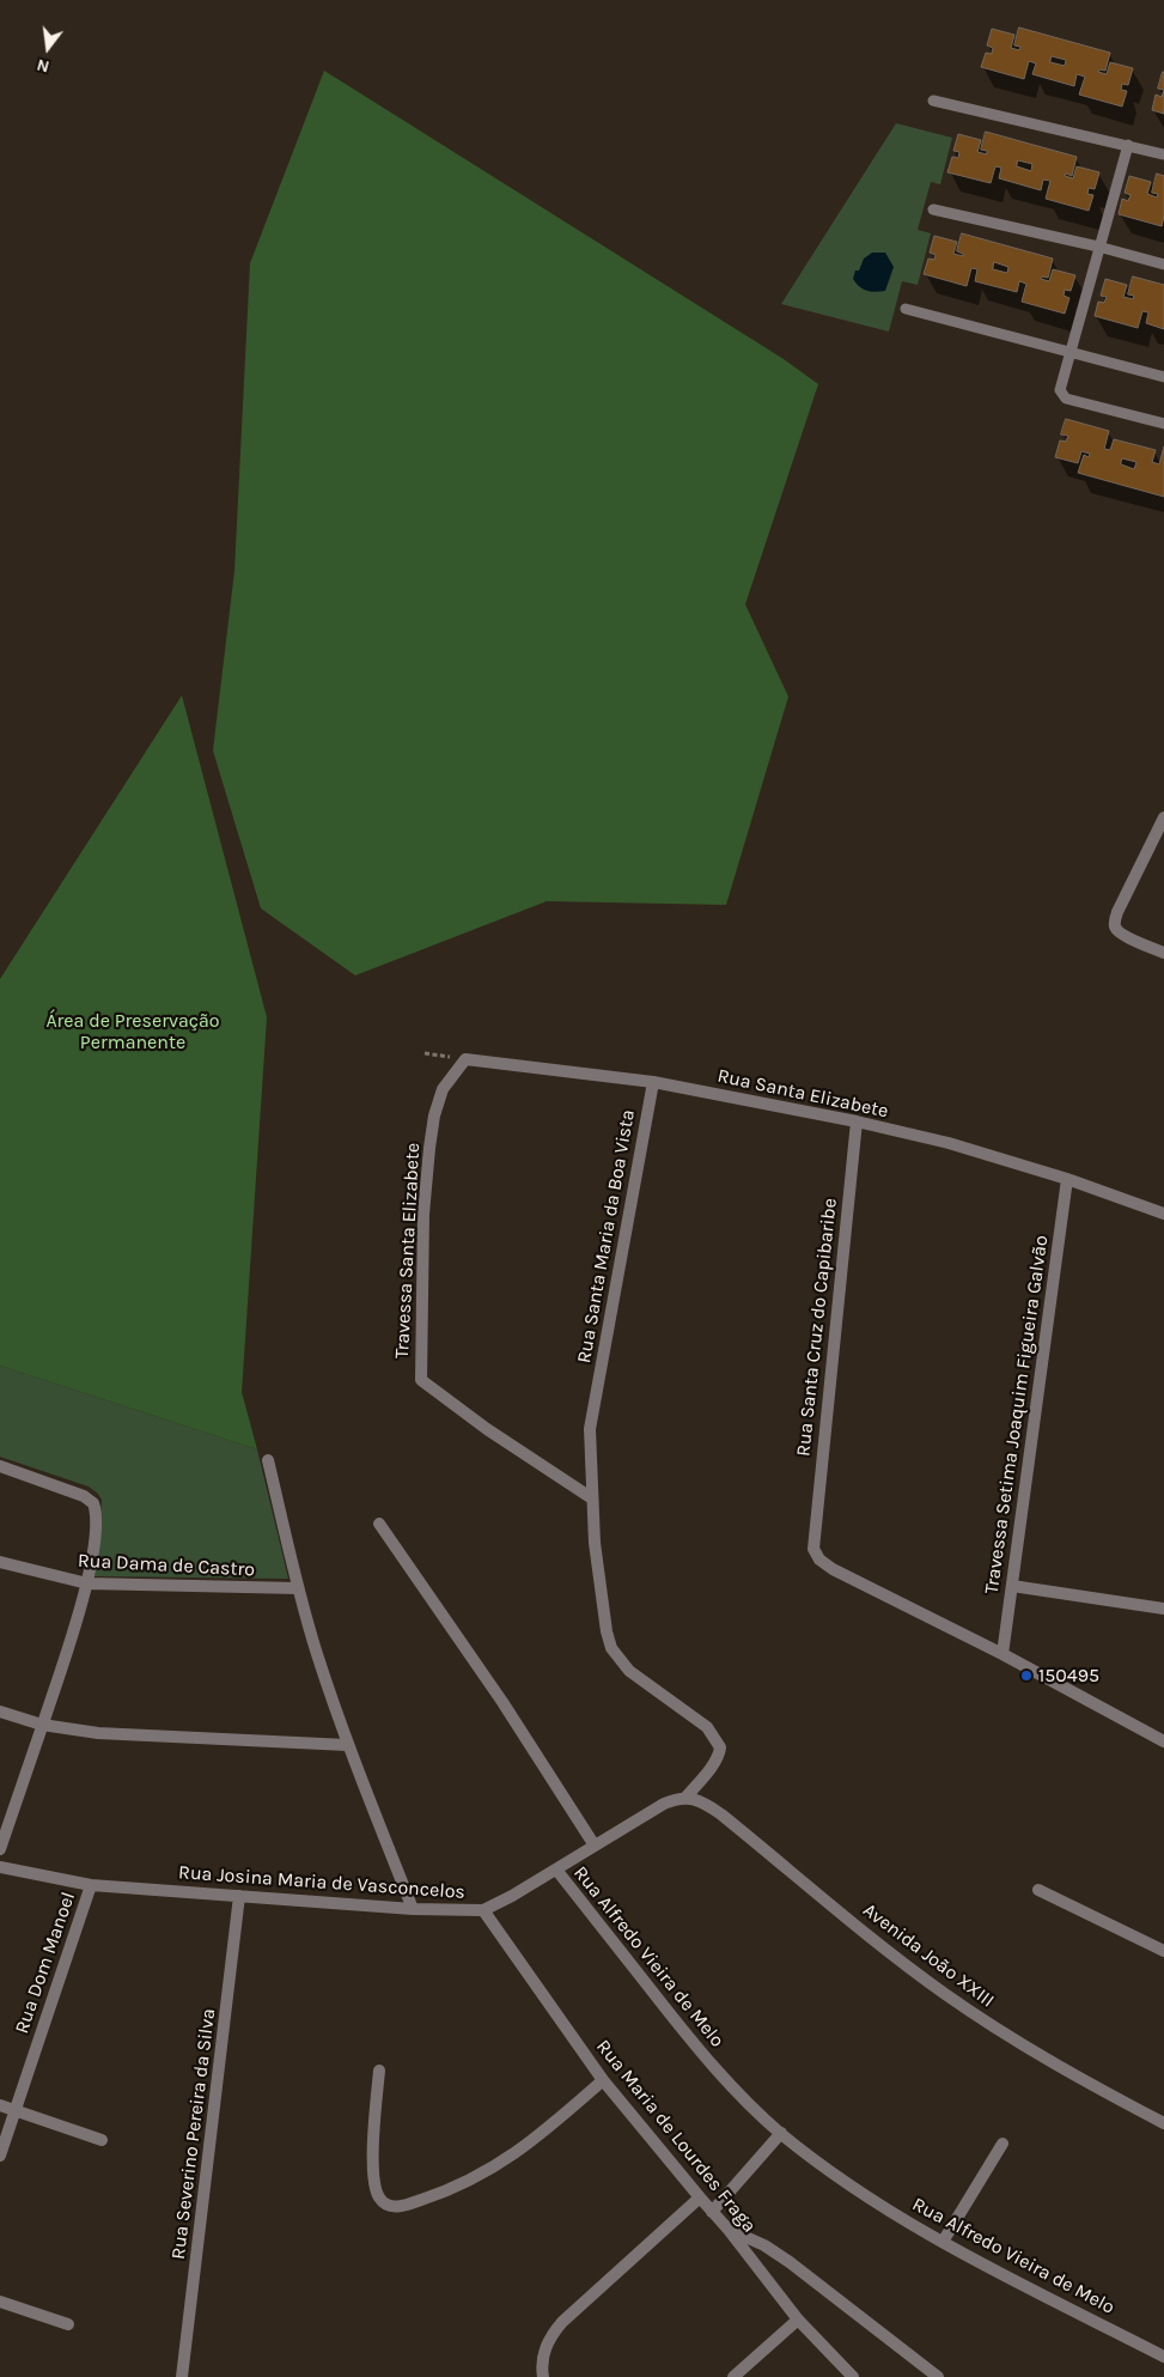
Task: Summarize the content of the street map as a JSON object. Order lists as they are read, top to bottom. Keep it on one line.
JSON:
{"streets":{"street":["Rua Santa Elizabete","Rua Santa Maria da Boa Vista","Travessa Santa Elizabete","Rua Santa Cruz do Capibaribe","Travessa Setima Joaquim Figueira Galvão","Rua Dama de Castro","Rua Josina Maria de Vasconcelos","Avenida João XXIII","Rua Alfredo Vieira de Melo","Rua Dom Manoel","Rua Severino Pereira da Silva","Rua Maria de Lourdes Fraga"]},"crossings":[["Rua Santa Elizabete","Rua Santa Maria da Boa Vista"],["Rua Santa Elizabete","Travessa Santa Elizabete"],["Rua Santa Elizabete","Rua Santa Cruz do Capibaribe"],["Rua Santa Elizabete","Travessa Setima Joaquim Figueira Galvão"],["Rua Santa Maria da Boa Vista","Travessa Santa Elizabete"],["Rua Santa Maria da Boa Vista","Rua Josina Maria de Vasconcelos"],["Rua Santa Maria da Boa Vista","Avenida João XXIII"],["Rua Santa Cruz do Capibaribe","Travessa Setima Joaquim Figueira Galvão"],["Rua Josina Maria de Vasconcelos","Avenida João XXIII"],["Rua Josina Maria de Vasconcelos","Rua Alfredo Vieira de Melo"],["Rua Josina Maria de Vasconcelos","Rua Dom Manoel"],["Rua Josina Maria de Vasconcelos","Rua Severino Pereira da Silva"],["Rua Josina Maria de Vasconcelos","Rua Maria de Lourdes Fraga"]],"parks":["Área de Preservação Permanente"],"places":["150495"],"north":"bottom"}
